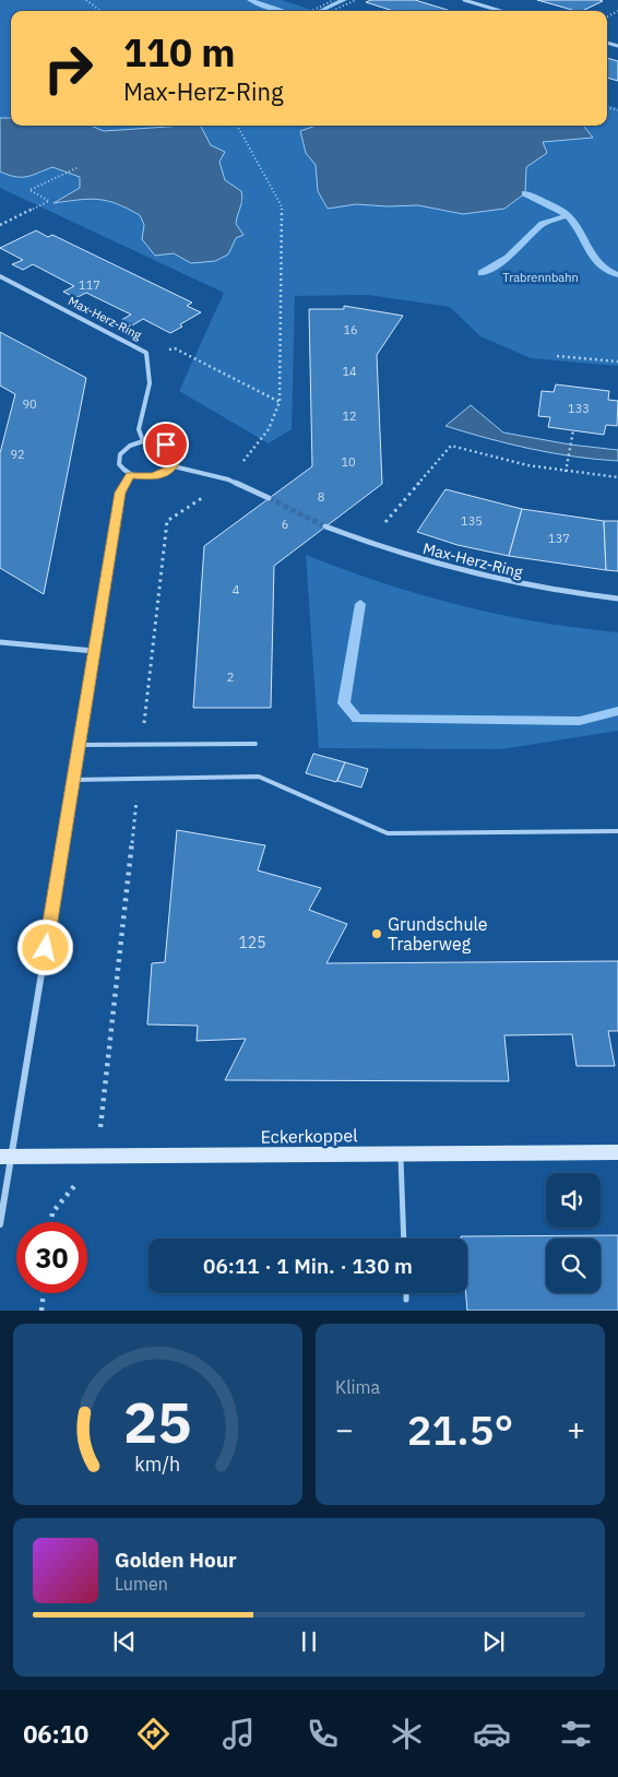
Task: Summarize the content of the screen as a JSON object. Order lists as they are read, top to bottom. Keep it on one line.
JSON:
{"streets":{"street":["Max-Herz-Ring","Eckerkoppel"]},"parks":["Trabrennbahn"],"places":["Grundschule Traberweg"],"house_numbers":["117","16","14","90","133","12","92","10","8","135","6","137","4","2","125"],"page":{"turn":["110 m","Max-Herz-Ring"],"limit":"30","trip":"06:11 · 1 Min. · 130 m","tile":"Klima","heat":["−","21.5°","+"],"song":["Golden Hour","Lumen"],"tabs":"06:10","gauge":["25","km/h"]}}
